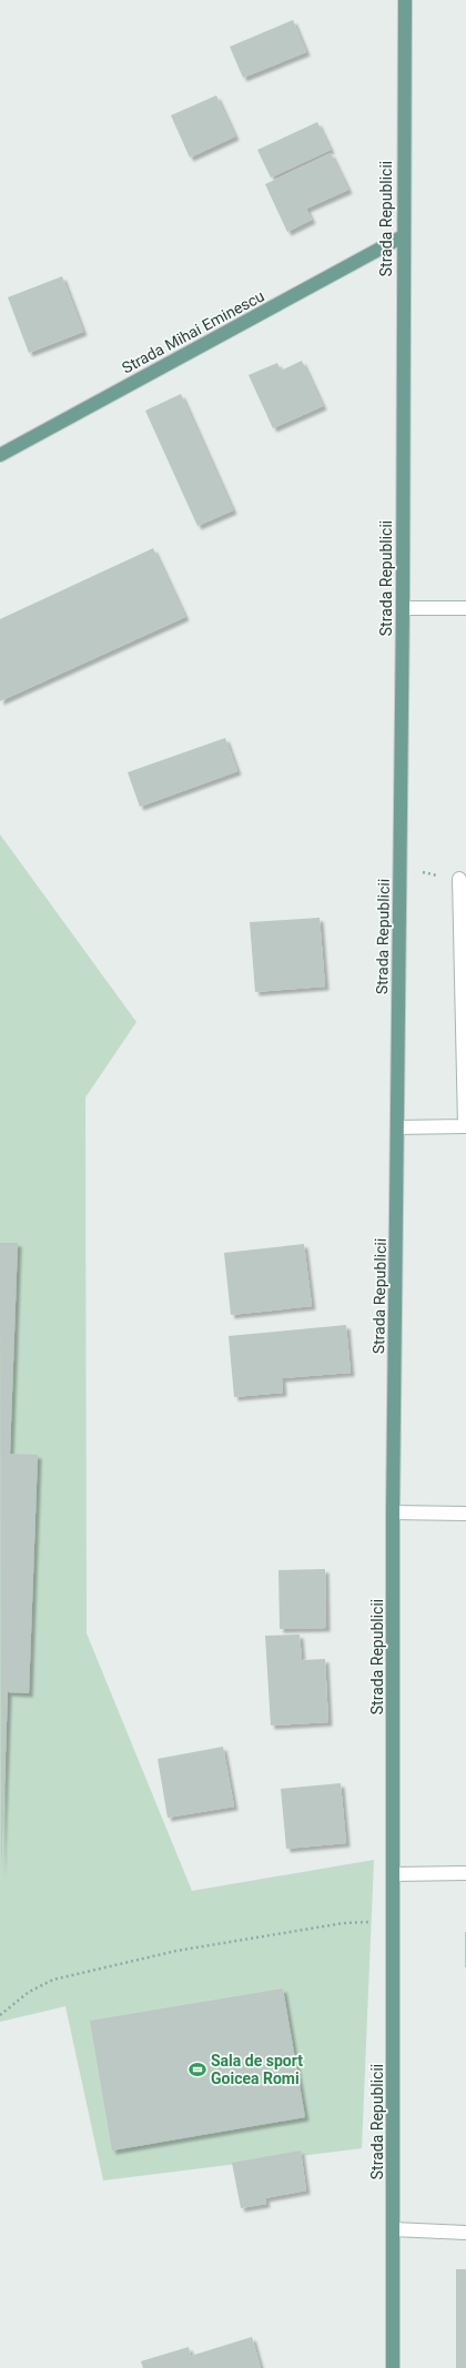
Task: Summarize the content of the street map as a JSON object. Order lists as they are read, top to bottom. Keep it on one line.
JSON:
{"streets":{"main road":["Strada Republicii","Strada Mihai Eminescu"]},"crossings":[["Strada Republicii","Strada Mihai Eminescu"]],"places":{"sports":["Sala de sport Goicea Romi"]}}
